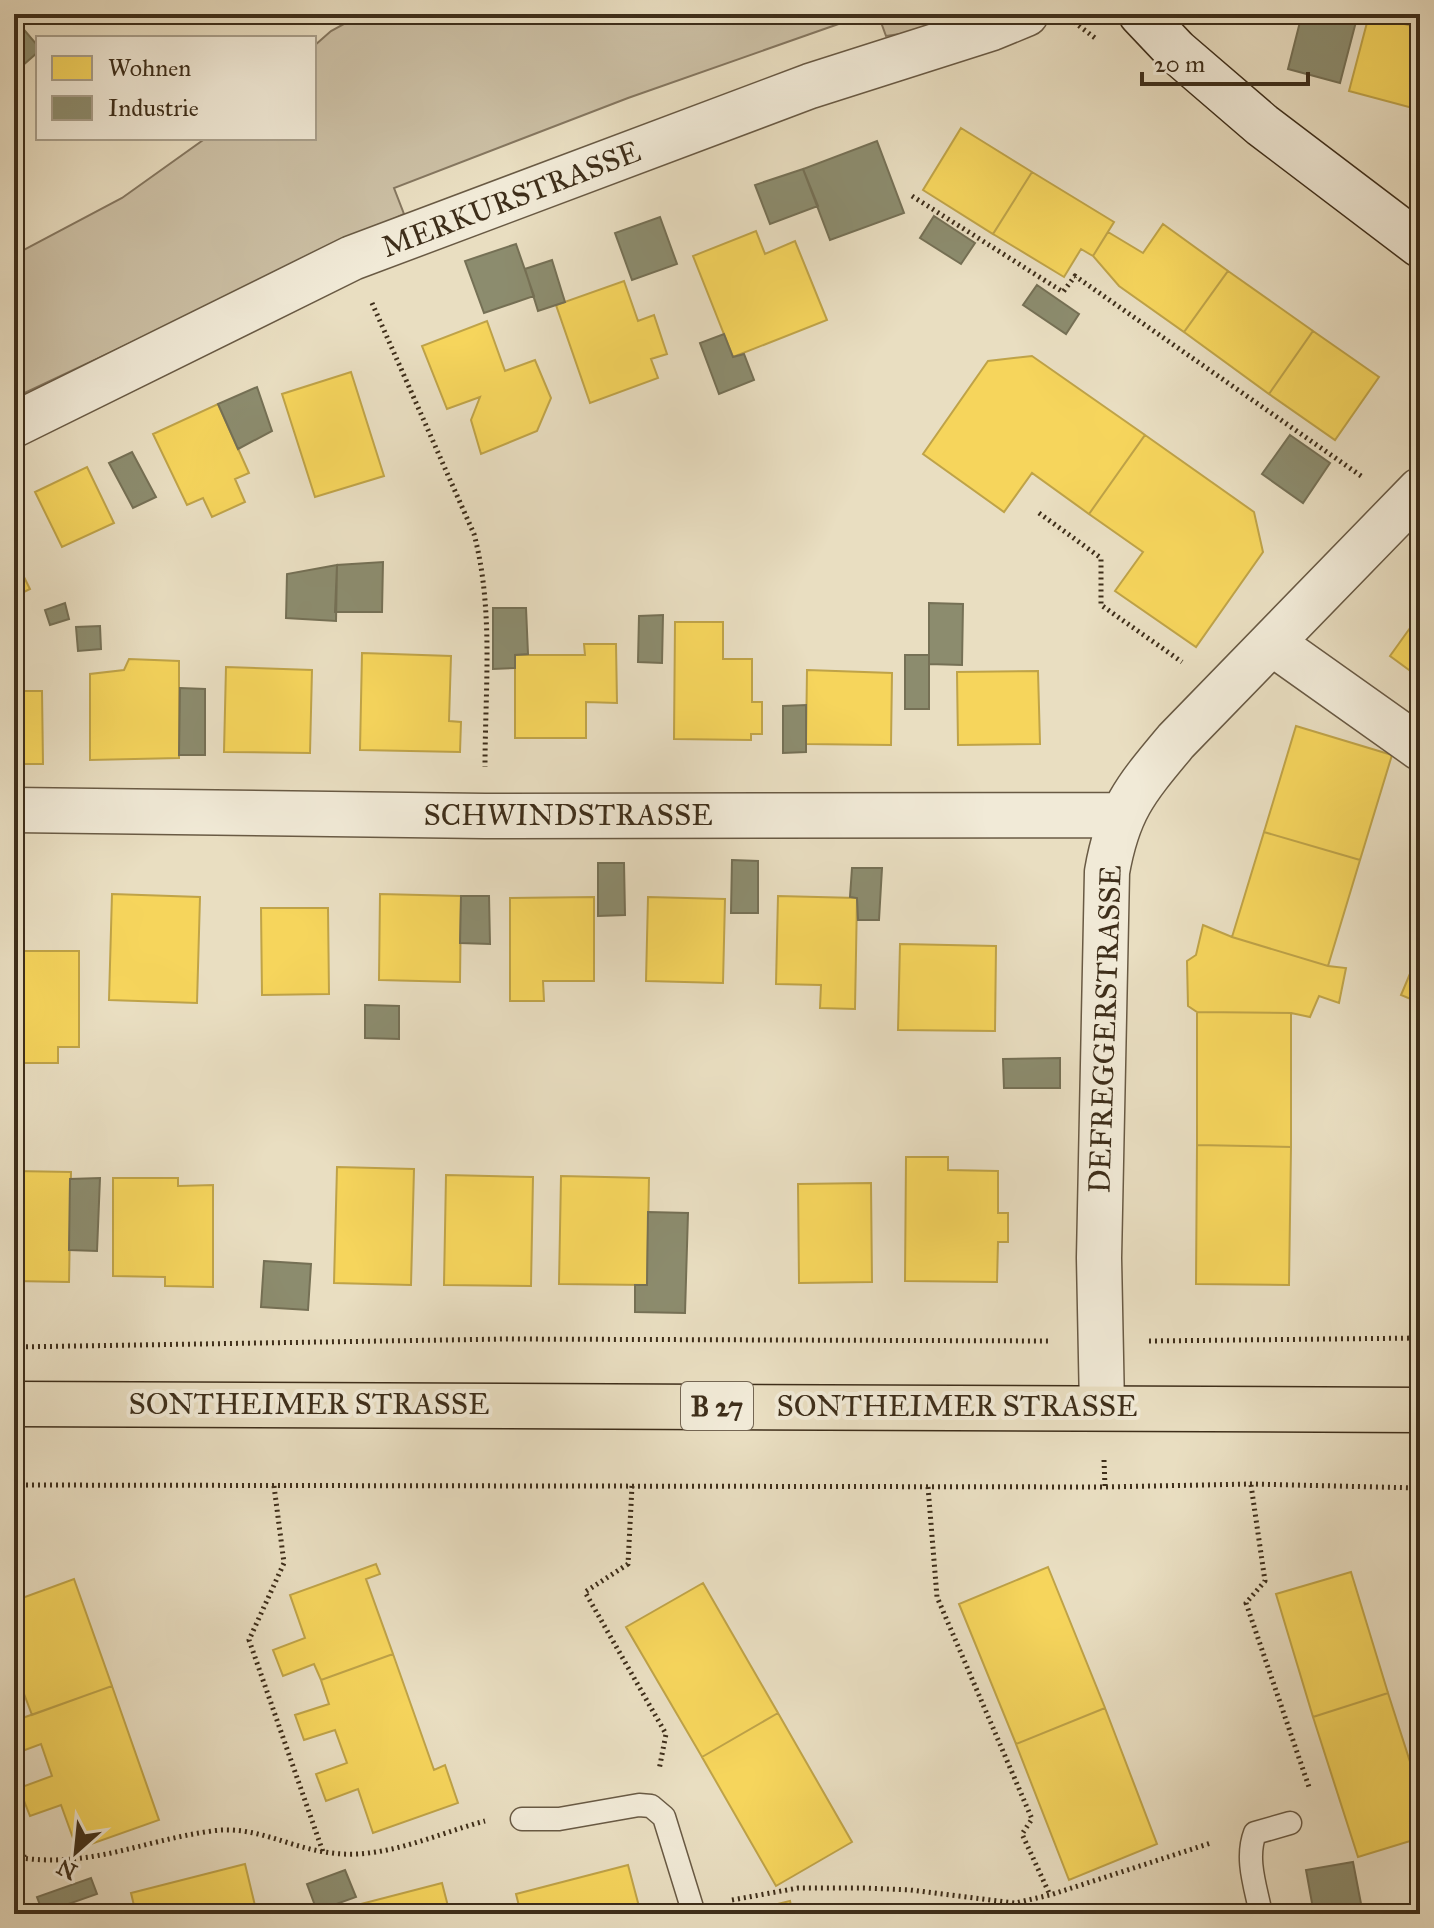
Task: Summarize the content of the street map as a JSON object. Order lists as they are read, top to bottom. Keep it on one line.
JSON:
{"streets":{"main road":["SONTHEIMER STRASSE","B 27"],"street":["MERKURSTRASSE","SCHWINDSTRASSE","DEFREGGERSTRASSE"]},"crossings":[["SCHWINDSTRASSE","DEFREGGERSTRASSE"],["DEFREGGERSTRASSE","SONTHEIMER STRASSE"]],"legend":["Wohnen","Industrie"],"scale_bar":"20 m","north":"bottom left"}
